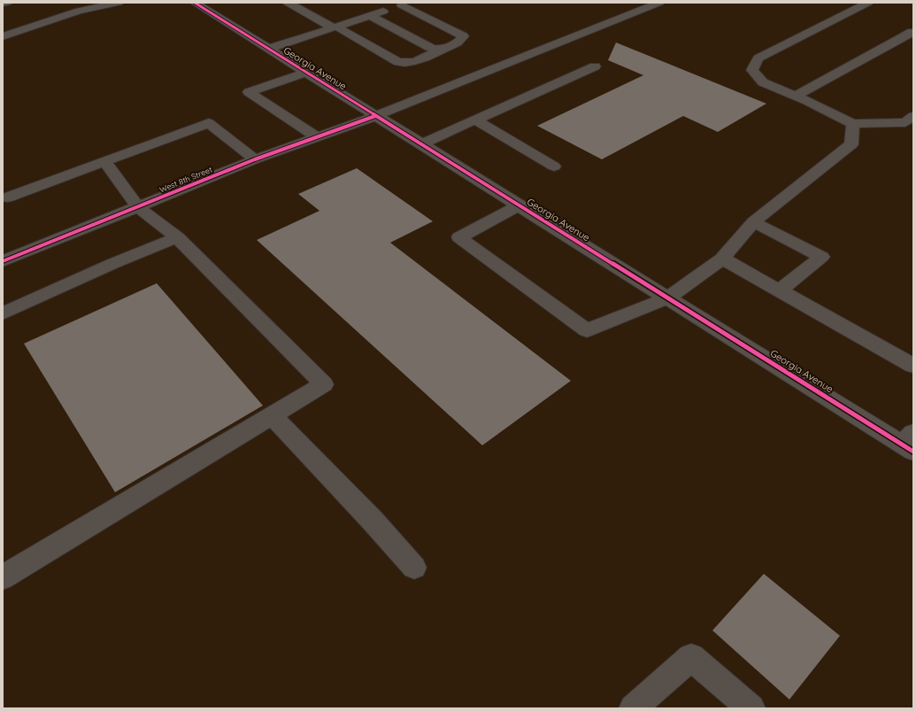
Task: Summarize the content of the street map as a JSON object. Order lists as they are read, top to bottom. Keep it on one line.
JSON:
{"streets":{"street":["Georgia Avenue","West 8th Street"]},"crossings":[["Georgia Avenue","West 8th Street"]]}
